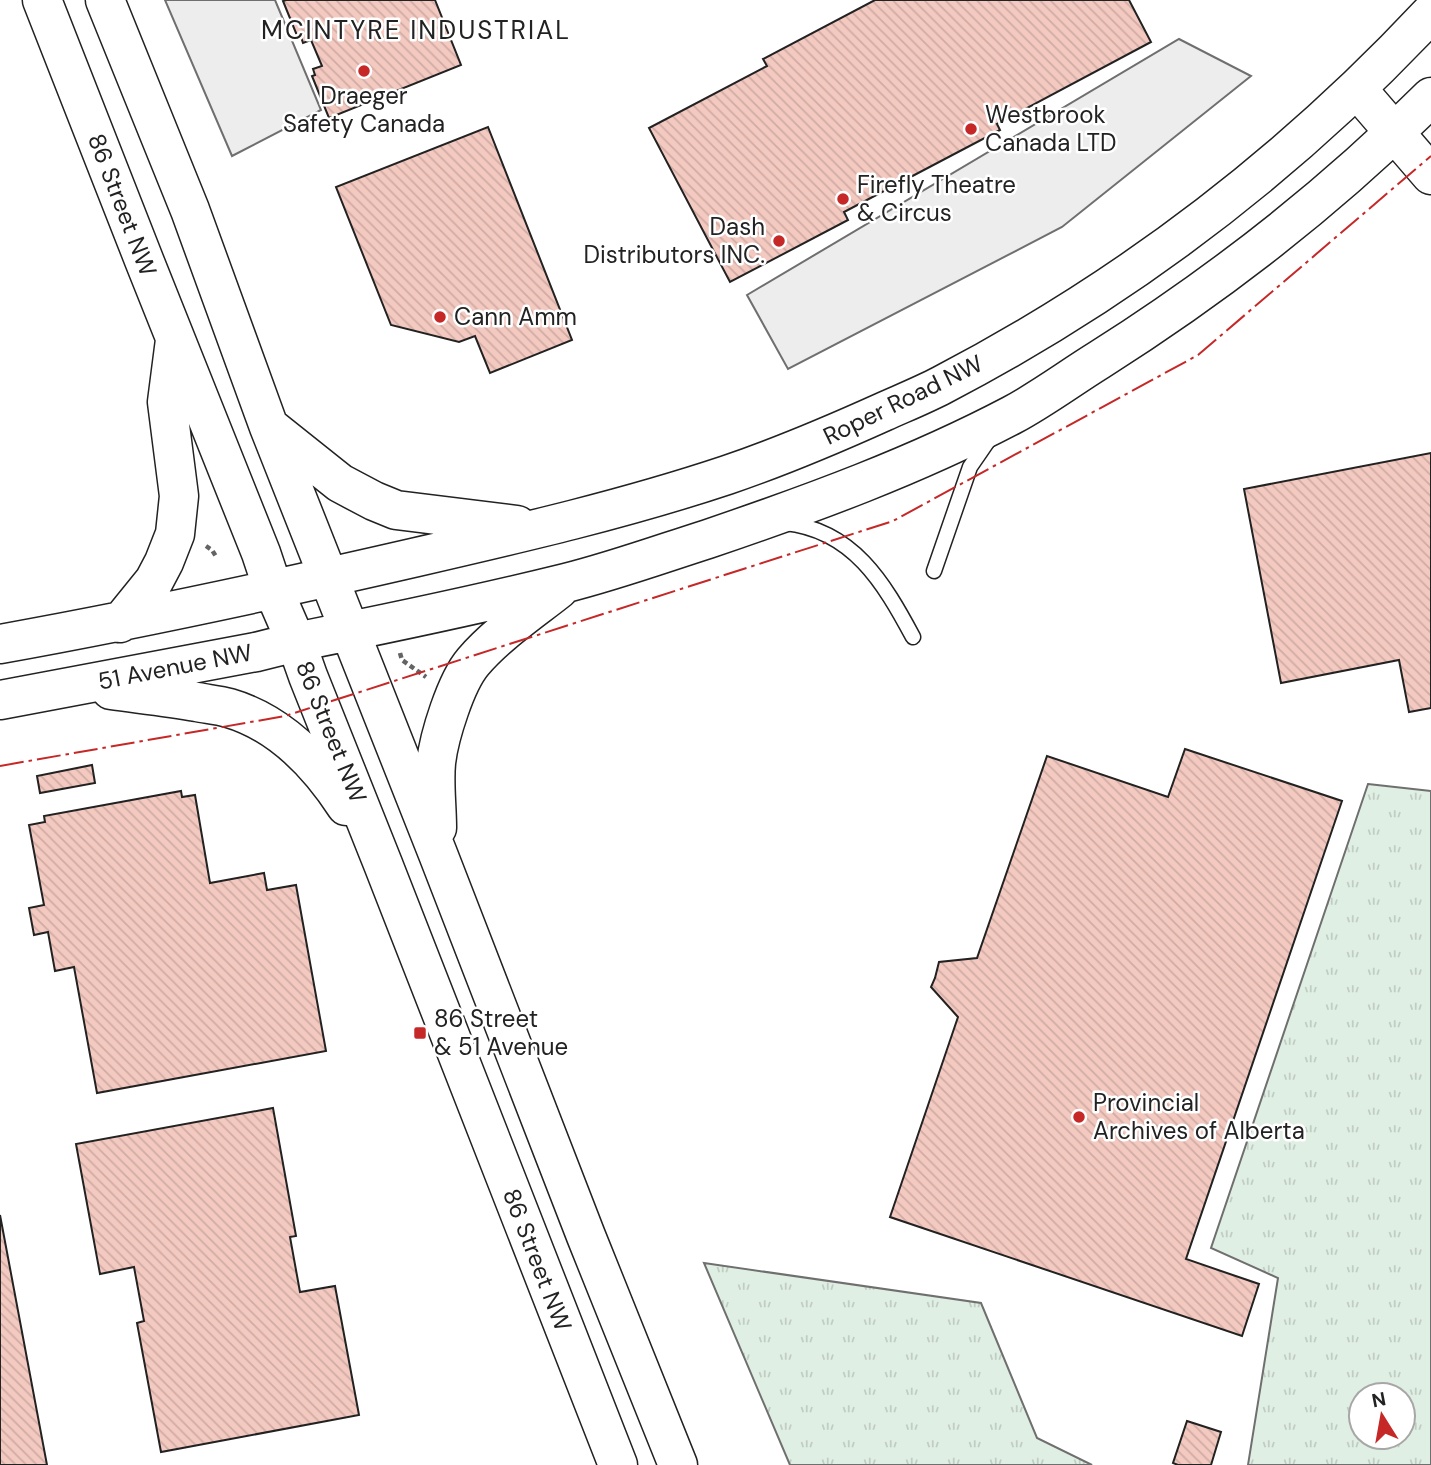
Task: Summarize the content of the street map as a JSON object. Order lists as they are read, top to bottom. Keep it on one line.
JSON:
{"streets":{"main road":["86 Street NW","Roper Road NW","51 Avenue NW"]},"crossings":[["86 Street NW","Roper Road NW"],["86 Street NW","51 Avenue NW"]],"districts":["MCINTYRE INDUSTRIAL"],"places":{"other":["Draeger Safety Canada","Westbrook Canada LTD","Firefly Theatre & Circus","Dash Distributors INC.","Cann Amm","Provincial Archives of Alberta"],"transit":["86 Street & 51 Avenue"]},"north":"top"}
